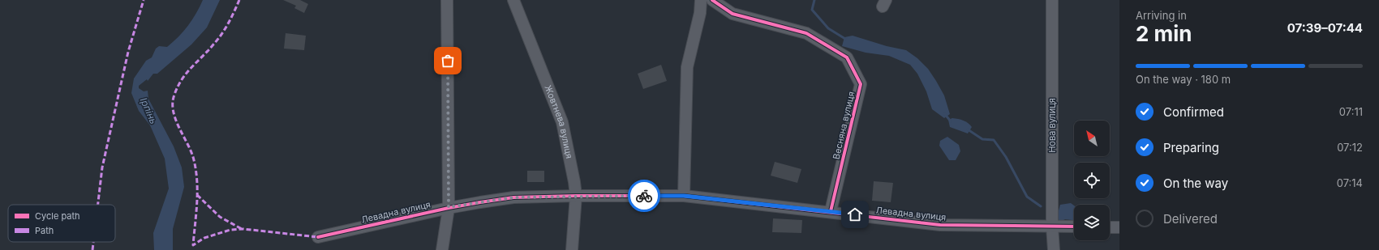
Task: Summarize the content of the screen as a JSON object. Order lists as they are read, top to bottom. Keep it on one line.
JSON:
{"streets":{"street":["Жовтнева вулиця","Весняна вулиця","Нова вулиця","Левадна вулиця"]},"crossings":[["Жовтнева вулиця","Левадна вулиця"],["Весняна вулиця","Левадна вулиця"],["Нова вулиця","Левадна вулиця"]],"water":["Ірпінь"],"legend":["Cycle path","Path"],"north":"top left","page":{"heading":["2 min","Arriving in","07:39–07:44"],"bar":"On the way · 180 m","list":[["Confirmed","07:11"],["Preparing","07:12"],["On the way","07:14"],"Delivered"]}}
